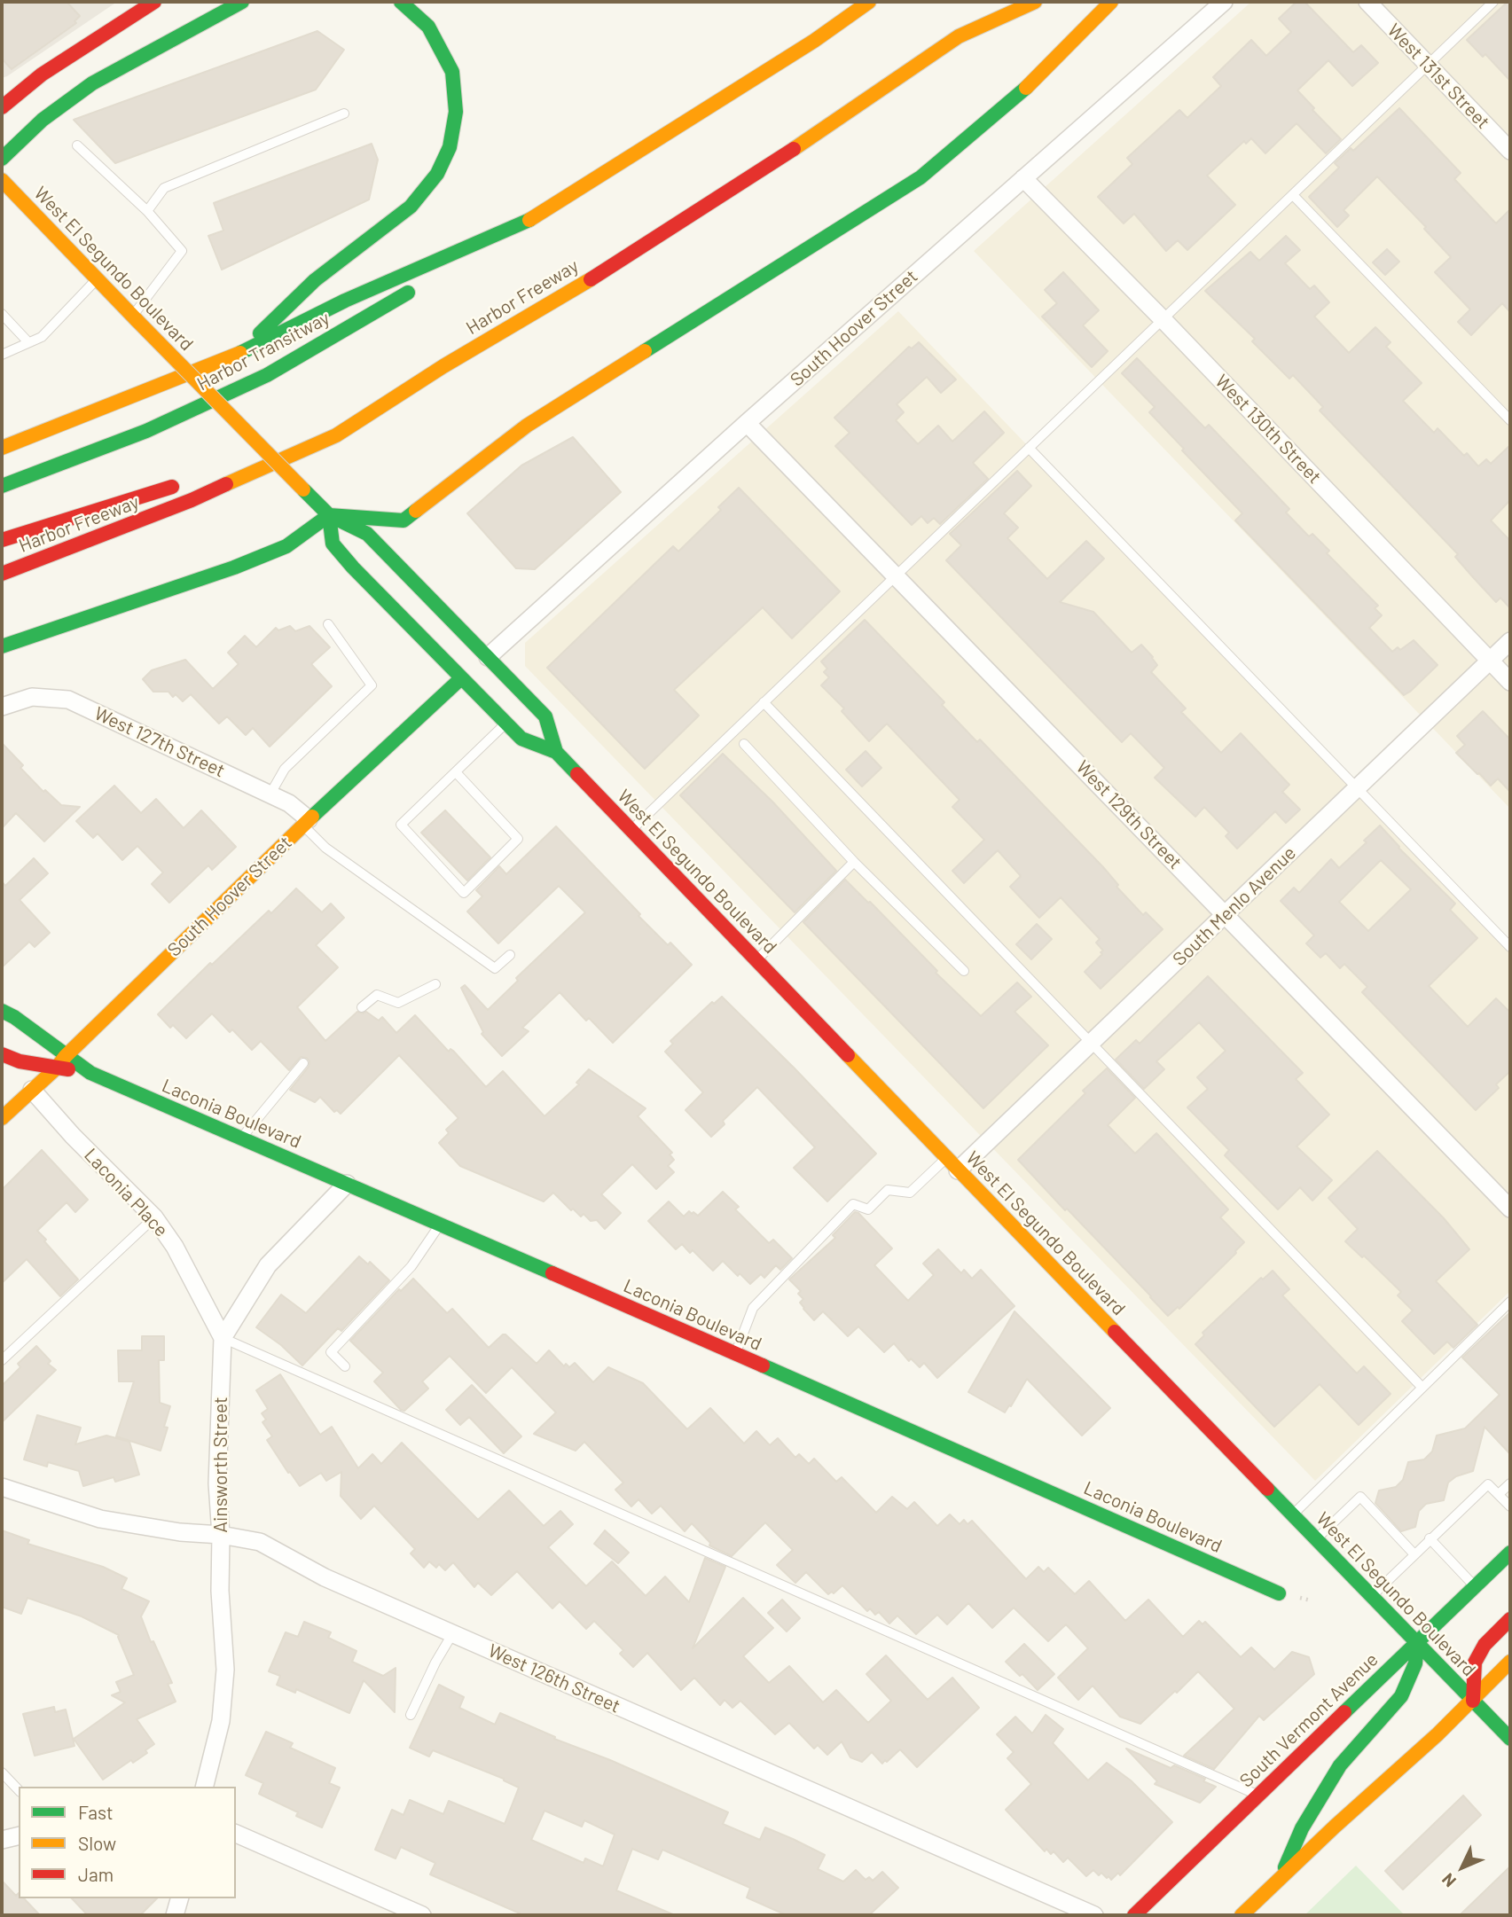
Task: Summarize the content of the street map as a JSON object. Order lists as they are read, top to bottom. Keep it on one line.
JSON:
{"streets":{"main road":["West El Segundo Boulevard","Harbor Freeway","South Hoover Street","Harbor Transitway","Laconia Boulevard","South Vermont Avenue"],"street":["West 131st Street","West 130th Street","West 127th Street","West 129th Street","South Menlo Avenue","Laconia Place","Ainsworth Street","West 126th Street"]},"crossings":[["West El Segundo Boulevard","South Hoover Street"],["West El Segundo Boulevard","South Menlo Avenue"],["West El Segundo Boulevard","South Vermont Avenue"],["South Hoover Street","West 130th Street"],["South Hoover Street","West 127th Street"],["South Hoover Street","West 129th Street"],["South Hoover Street","Laconia Boulevard"],["South Hoover Street","Laconia Place"],["West 130th Street","South Menlo Avenue"],["West 129th Street","South Menlo Avenue"],["Laconia Boulevard","Ainsworth Street"],["Laconia Place","Ainsworth Street"],["Ainsworth Street","West 126th Street"]],"legend":["Fast","Slow","Jam"],"north":"bottom left"}
